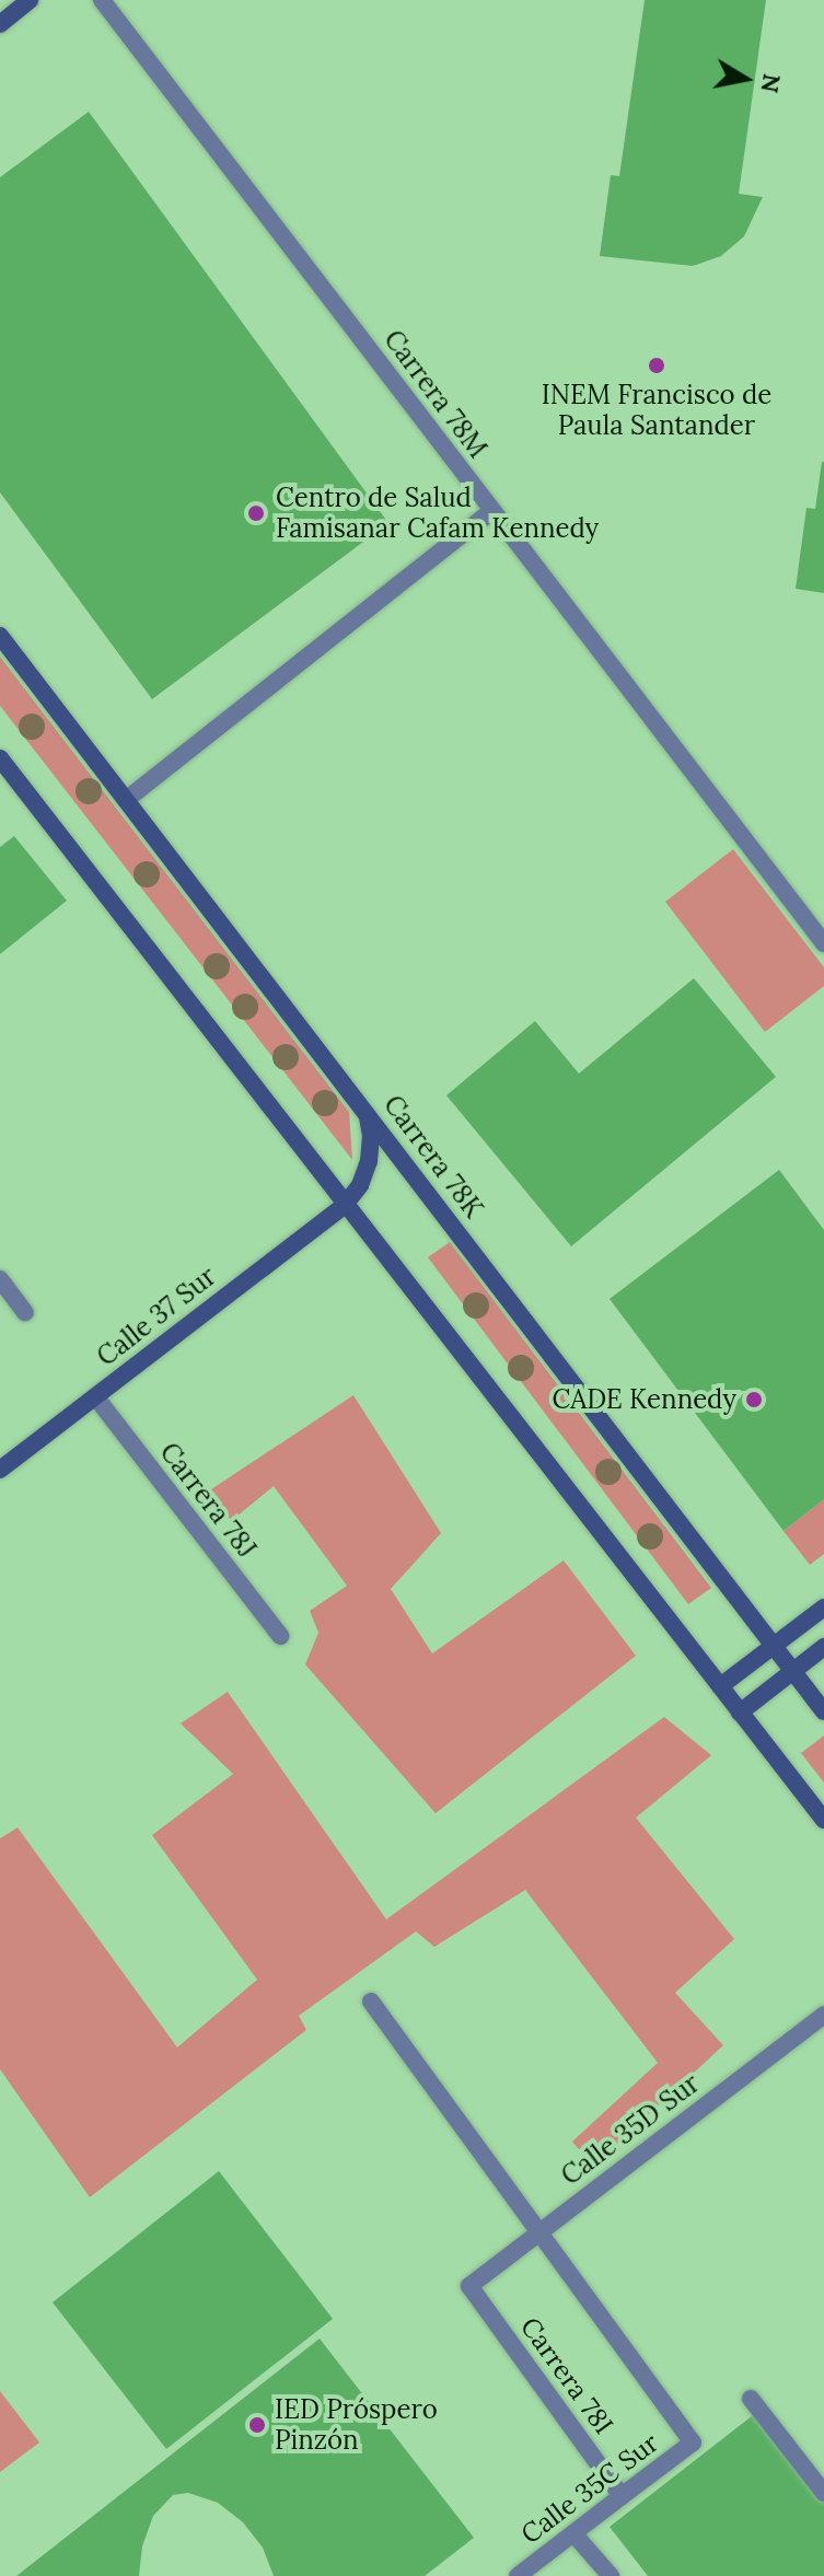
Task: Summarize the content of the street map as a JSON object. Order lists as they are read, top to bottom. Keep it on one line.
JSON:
{"streets":{"main road":["Carrera 78K","Calle 37 Sur"],"street":["Carrera 78M","Carrera 78J","Calle 35D Sur","Carrera 78I","Calle 35C Sur"]},"crossings":[["Calle 37 Sur","Carrera 78J"],["Calle 35D Sur","Carrera 78I"],["Calle 35D Sur","Calle 35C Sur"],["Carrera 78I","Calle 35C Sur"]],"places":["INEM Francisco de Paula Santander","Centro de Salud Famisanar Cafam Kennedy","CADE Kennedy","IED Próspero Pinzón"],"north":"right"}
